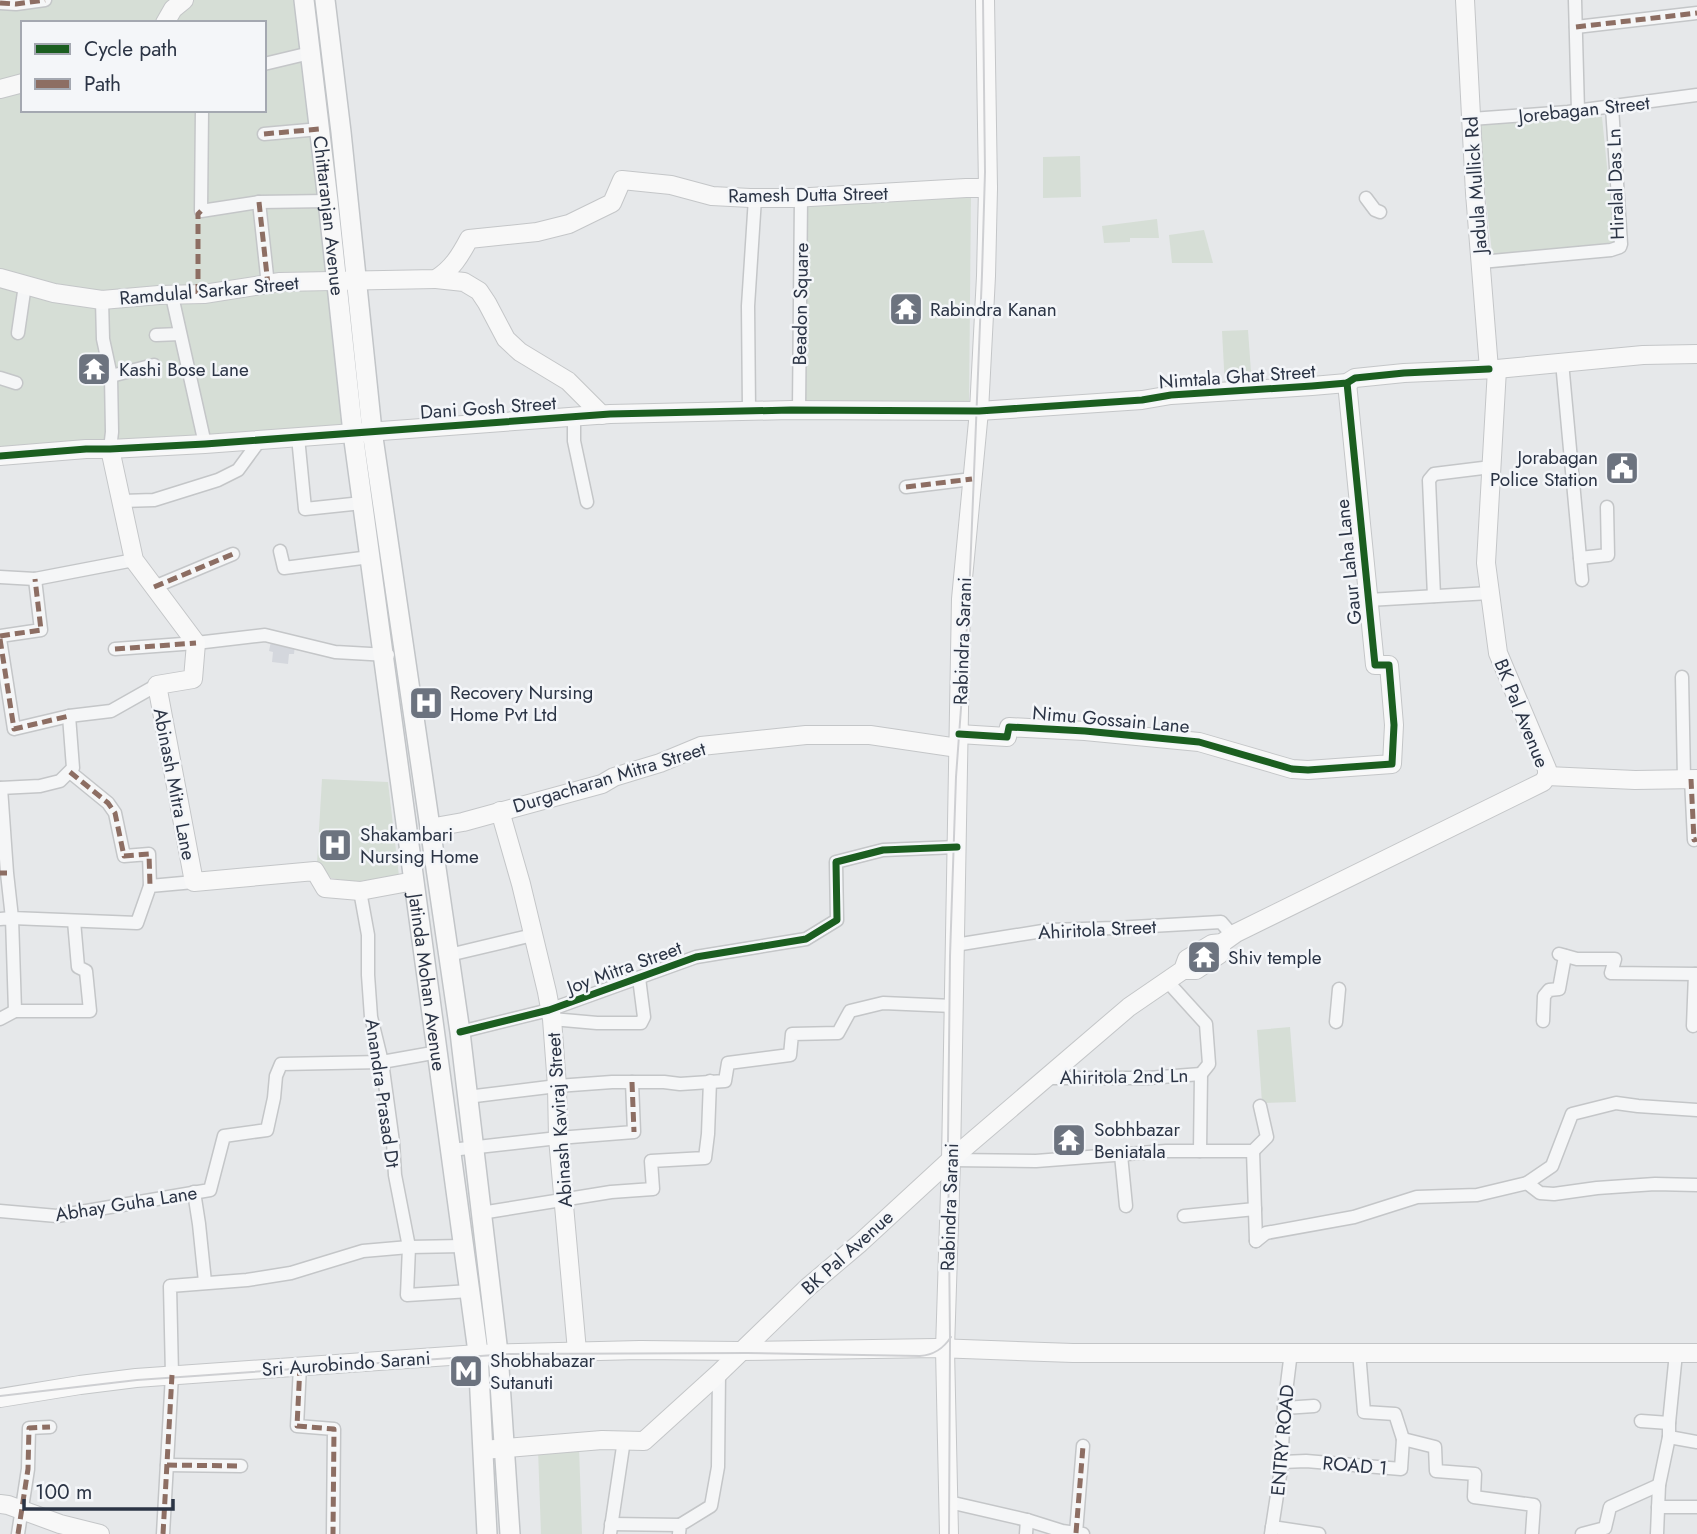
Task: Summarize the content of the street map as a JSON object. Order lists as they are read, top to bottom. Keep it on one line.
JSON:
{"streets":{"main road":["Chittaranjan Avenue","Jatinda Mohan Avenue"],"street":["Jorebagan Street","Hiralal Das Ln","Jadula Mullick Rd","Ramesh Dutta Street","Ramdulal Sarkar Street","Beadon Square","Nimtala Ghat Street","Dani Gosh Street","Gaur Laha Lane","Rabindra Sarani","BK Pal Avenue","Nimu Gossain Lane","Durgacharan Mitra Street","Abinash Mitra Lane","Ahiritola Street","Joy Mitra Street","Ahiritola 2nd Ln","Anandra Prasad Dt","Abinash Kaviraj Street","Abhay Guha Lane","Sri Aurobindo Sarani","ENTRY ROAD","ROAD 1"]},"crossings":[["Jorebagan Street","Hiralal Das Ln"],["Jorebagan Street","Jadula Mullick Rd"],["Hiralal Das Ln","Jadula Mullick Rd"],["Jadula Mullick Rd","Nimtala Ghat Street"],["Jadula Mullick Rd","BK Pal Avenue"],["Ramesh Dutta Street","Beadon Square"],["Ramesh Dutta Street","Rabindra Sarani"],["Chittaranjan Avenue","Ramdulal Sarkar Street"],["Chittaranjan Avenue","Dani Gosh Street"],["Chittaranjan Avenue","Jatinda Mohan Avenue"],["Beadon Square","Dani Gosh Street"],["Nimtala Ghat Street","Dani Gosh Street"],["Nimtala Ghat Street","Gaur Laha Lane"],["Nimtala Ghat Street","Rabindra Sarani"],["Nimtala Ghat Street","BK Pal Avenue"],["Dani Gosh Street","Rabindra Sarani"],["Dani Gosh Street","Jatinda Mohan Avenue"],["Gaur Laha Lane","Nimu Gossain Lane"],["Rabindra Sarani","BK Pal Avenue"],["Rabindra Sarani","Nimu Gossain Lane"],["Rabindra Sarani","Durgacharan Mitra Street"],["Rabindra Sarani","Ahiritola Street"],["Rabindra Sarani","Joy Mitra Street"],["Rabindra Sarani","Sri Aurobindo Sarani"],["BK Pal Avenue","Ahiritola Street"],["BK Pal Avenue","Jatinda Mohan Avenue"],["BK Pal Avenue","Ahiritola 2nd Ln"],["BK Pal Avenue","Sri Aurobindo Sarani"],["Nimu Gossain Lane","Durgacharan Mitra Street"],["Durgacharan Mitra Street","Abinash Kaviraj Street"],["Joy Mitra Street","Abinash Kaviraj Street"],["Jatinda Mohan Avenue","Anandra Prasad Dt"],["Jatinda Mohan Avenue","Sri Aurobindo Sarani"],["Anandra Prasad Dt","Abhay Guha Lane"],["Abinash Kaviraj Street","Sri Aurobindo Sarani"],["Sri Aurobindo Sarani","ENTRY ROAD"],["ENTRY ROAD","ROAD 1"]],"places":{"temple":["Rabindra Kanan","Kashi Bose Lane","Shiv temple","Sobhbazar Beniatala"],"public building":["Jorabagan Police Station"],"hospital":["Recovery Nursing Home Pvt Ltd","Shakambari Nursing Home"],"metro station":["Shobhabazar Sutanuti"]},"legend":["Cycle path","Path"],"scale_bar":"100 m"}
